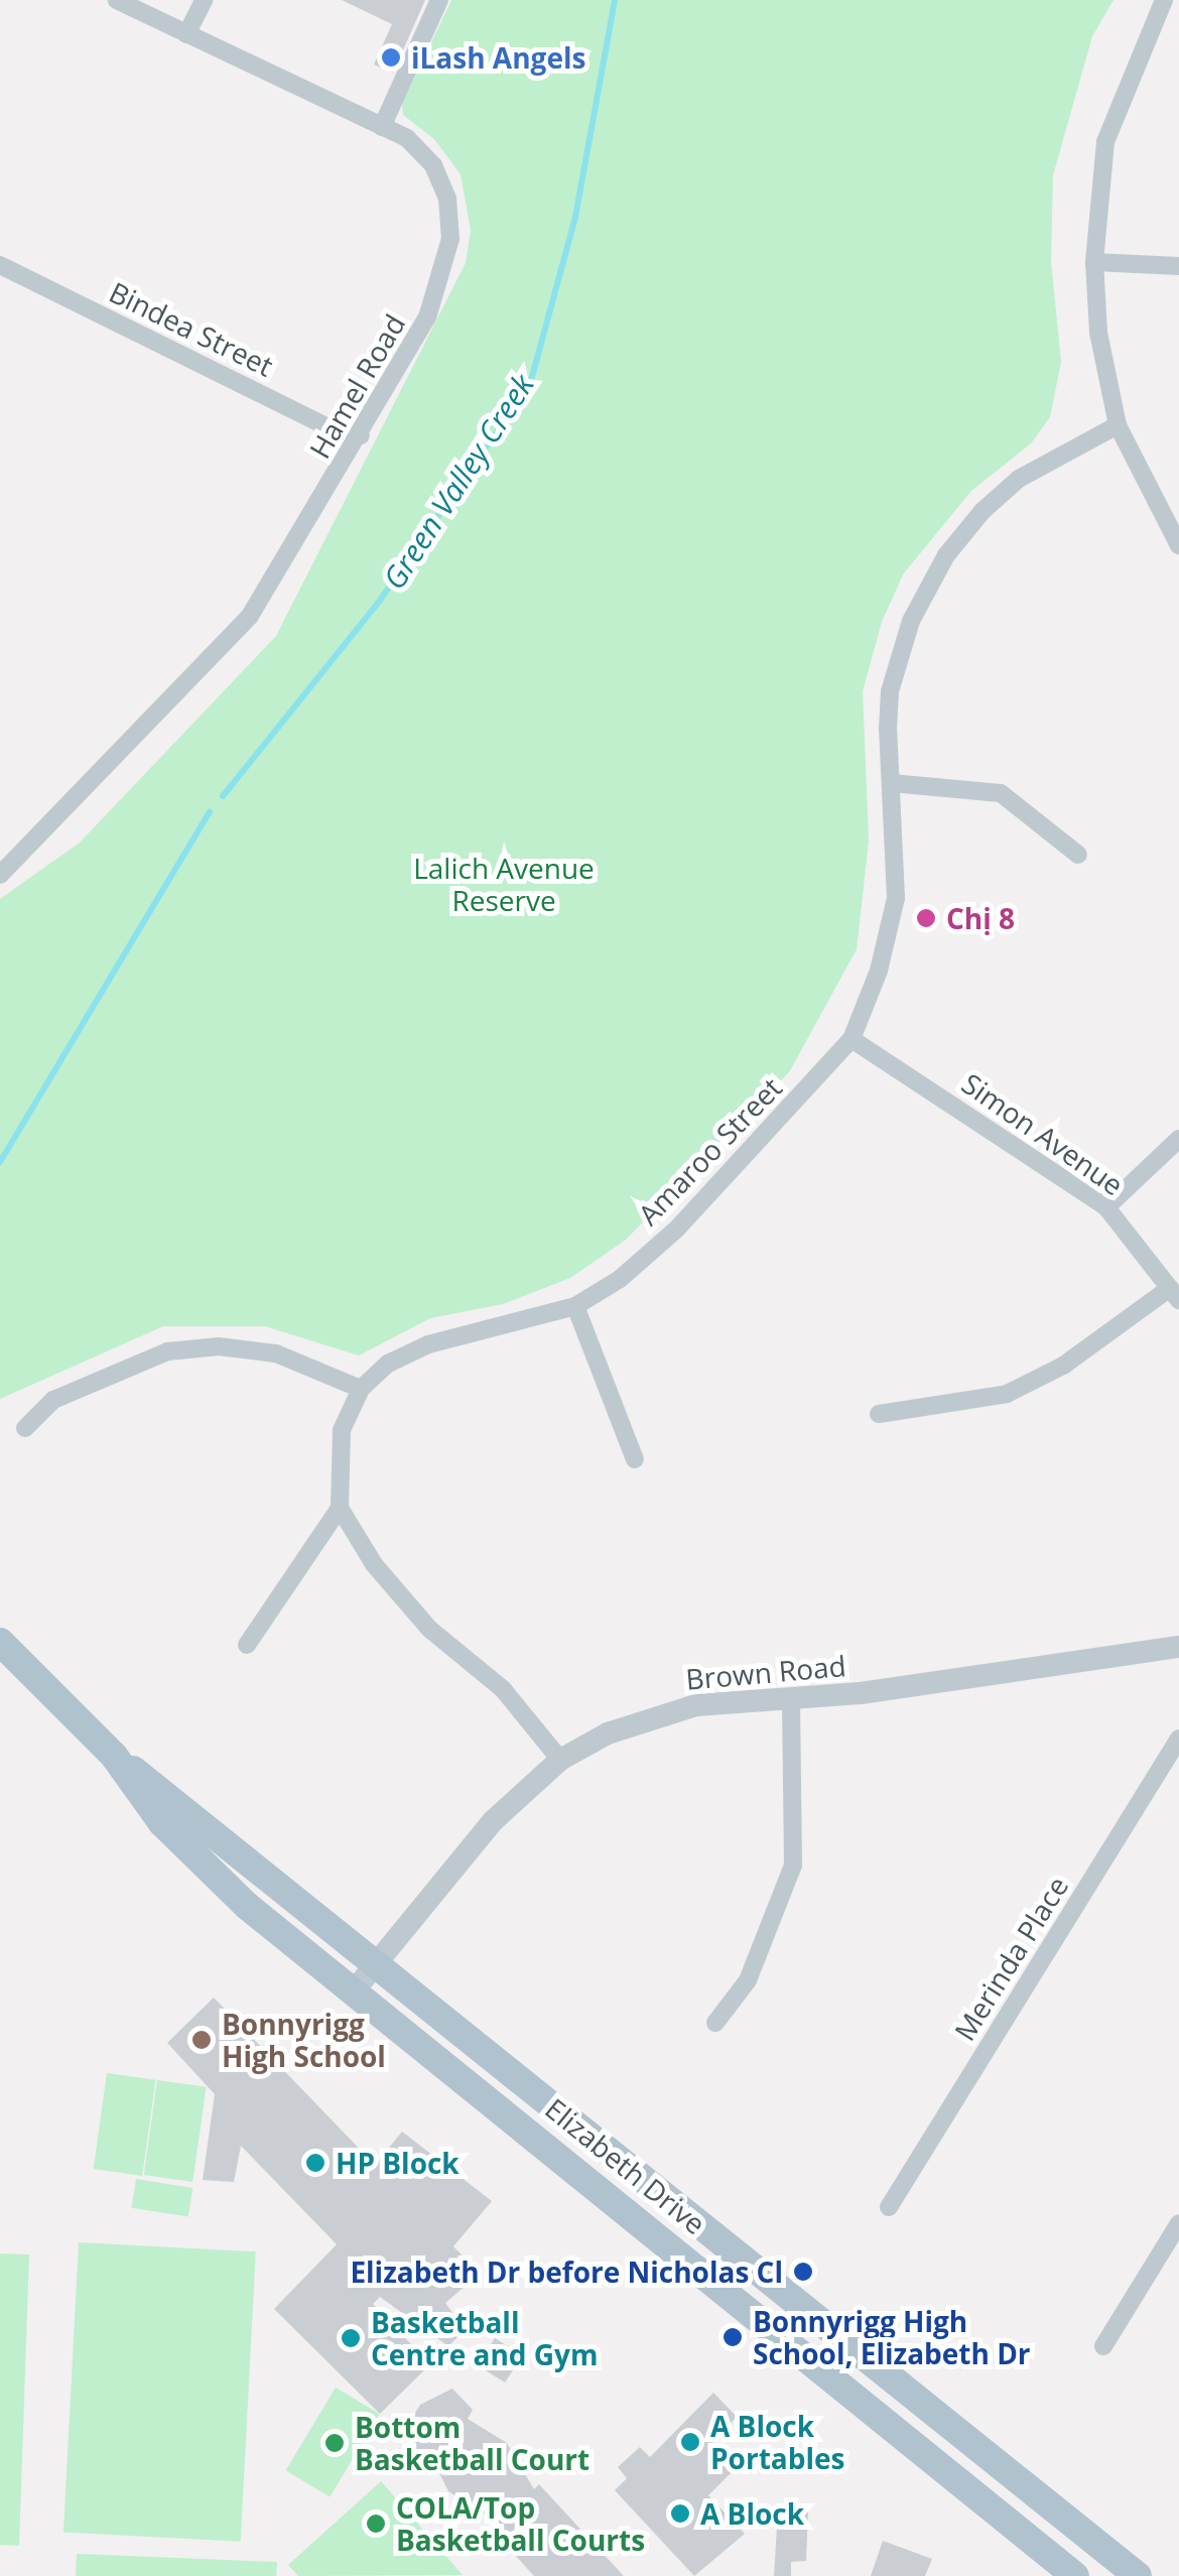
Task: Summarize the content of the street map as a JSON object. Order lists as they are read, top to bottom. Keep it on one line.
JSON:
{"streets":{"main road":["Elizabeth Drive"],"street":["Bindea Street","Hamel Road","Simon Avenue","Amaroo Street","Brown Road","Merinda Place"]},"crossings":[["Bindea Street","Hamel Road"],["Simon Avenue","Amaroo Street"],["Brown Road","Elizabeth Drive"]],"water":["Green Valley Creek"],"parks":["Lalich Avenue Reserve"],"places":["iLash Angels","Chị 8","Bonnyrigg High School","HP Block","Elizabeth Dr before Nicholas Cl","Bonnyrigg High School, Elizabeth Dr","Basketball Centre and Gym","A Block Portables","Bottom Basketball Court","A Block","COLA/Top Basketball Courts"]}
